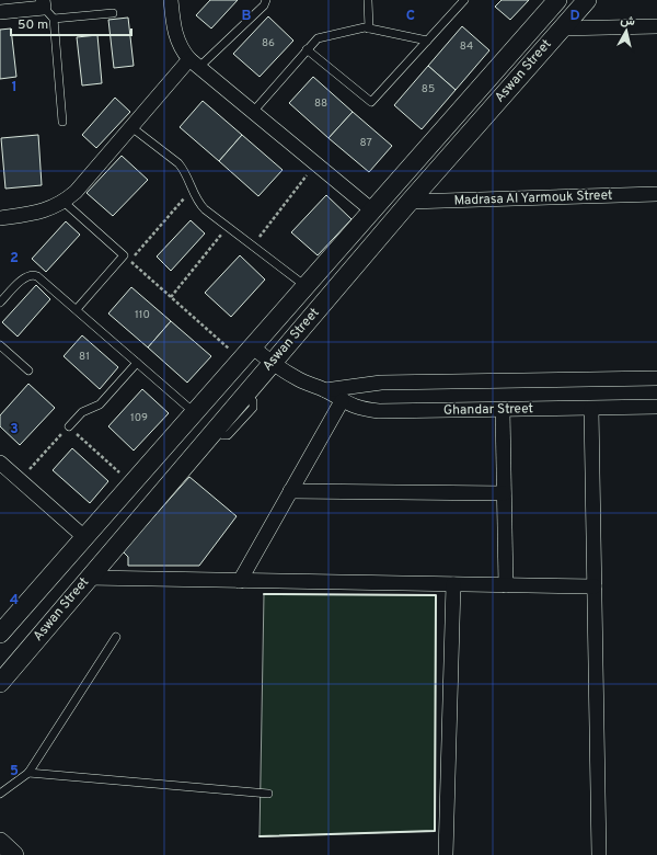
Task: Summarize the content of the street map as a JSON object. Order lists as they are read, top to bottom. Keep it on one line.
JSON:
{"streets":{"street":["Aswan Street","Madrasa Al Yarmouk Street","Ghandar Street"]},"crossings":[["Aswan Street","Madrasa Al Yarmouk Street"],["Aswan Street","Ghandar Street"]],"house_numbers":["86","84","85","88","87","110","81","109"],"scale_bar":"50 m","north":"top","grid":{"columns":["B","C","D"],"rows":["1","2","3","4","5"]}}
